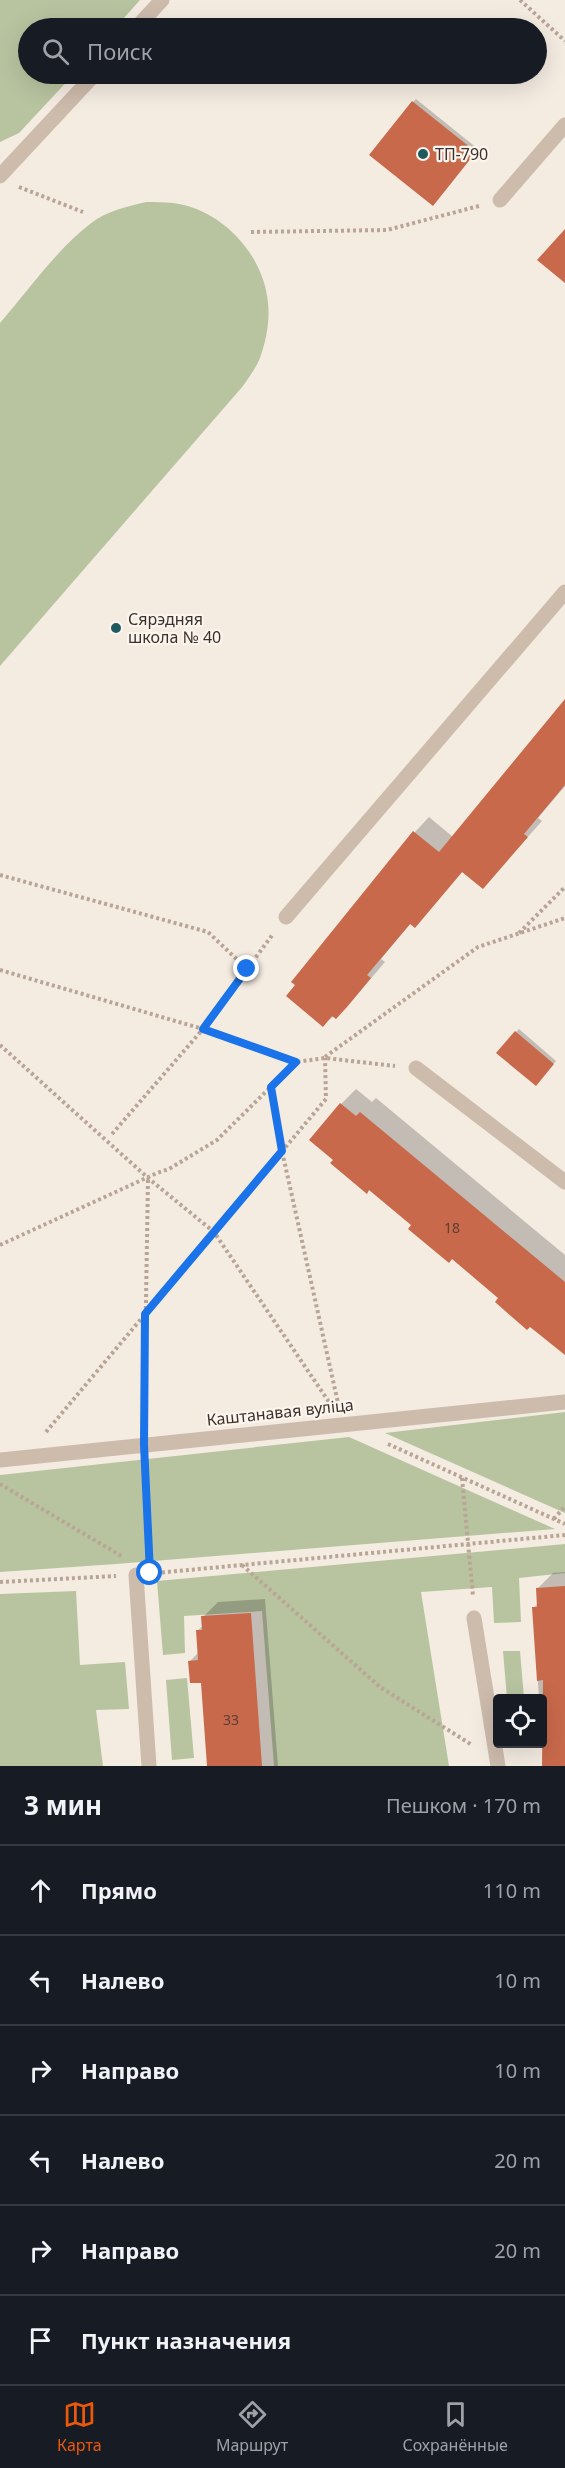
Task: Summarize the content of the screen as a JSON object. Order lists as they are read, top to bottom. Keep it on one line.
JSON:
{"streets":{"street":["Каштанавая вуліца"]},"places":["ТП-790","Сярэдняя школа № 40"],"house_numbers":["18","33"],"page":{"search":"Поиск","heading":["3 мин","Пешком · 170 m"],"list":[["Прямо","110 m"],["Налево","10 m"],["Направо","10 m"],["Налево","20 m"],["Направо","20 m"],"Пункт назначения"],"nav":["Карта","Маршрут","Сохранённые"]}}
